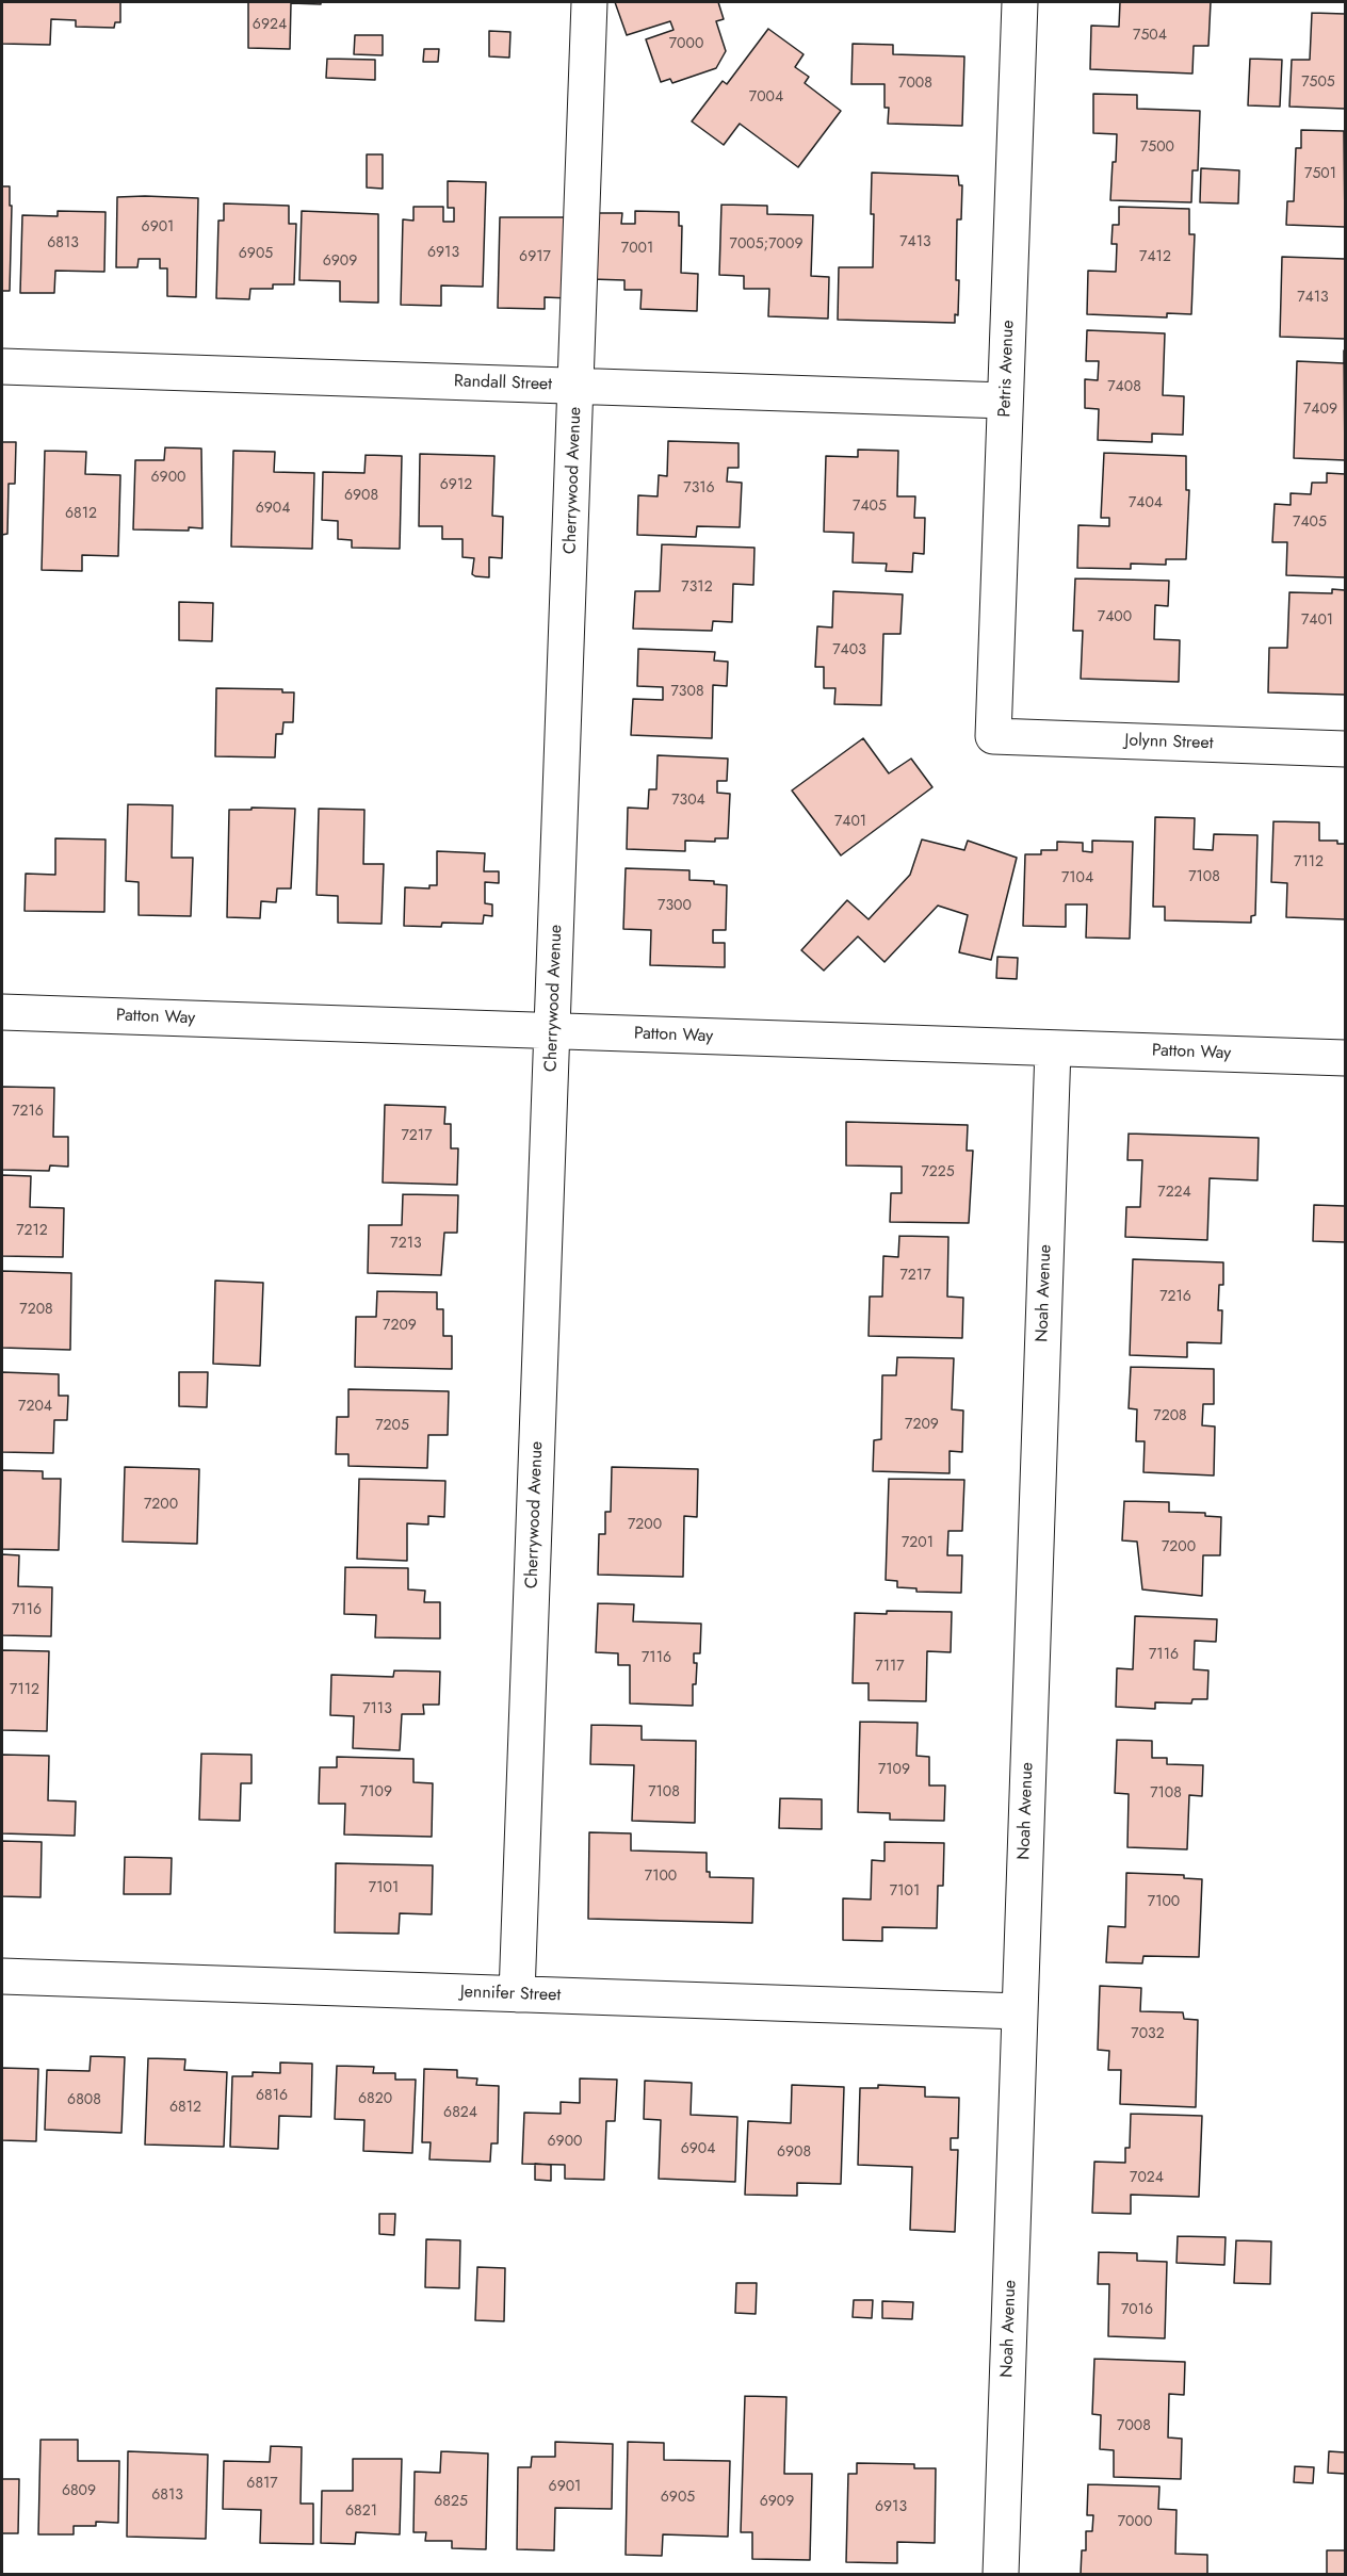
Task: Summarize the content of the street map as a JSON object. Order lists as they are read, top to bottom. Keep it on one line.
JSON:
{"streets":{"street":["Petris Avenue","Randall Street","Cherrywood Avenue","Jolynn Street","Patton Way","Noah Avenue","Jennifer Street"]},"crossings":[["Petris Avenue","Randall Street"],["Petris Avenue","Jolynn Street"],["Randall Street","Cherrywood Avenue"],["Cherrywood Avenue","Patton Way"],["Cherrywood Avenue","Jennifer Street"],["Patton Way","Noah Avenue"],["Noah Avenue","Jennifer Street"]],"house_numbers":["6924","7504","7000","7505","7008","7004","7500","7501","6901","7413","6813","7005;7009","7001","6913","6905","6917","7412","6909","7413","7408","7409","6900","6912","7316","6908","7404","7405","6904","6812","7405","7312","7400","7401","7403","7308","7304","7401","7112","7108","7104","7300","7216","7217","7225","7224","7212","7213","7217","7216","7208","7209","7204","7208","7209","7205","7200","7200","7201","7200","7116","7116","7116","7117","7112","7113","7109","7109","7108","7108","7100","7101","7101","7100","7032","6816","6820","6808","6812","6824","6900","6904","6908","7024","7016","7008","6817","6901","6809","6813","6905","6825","6909","6913","6821","7000"]}
